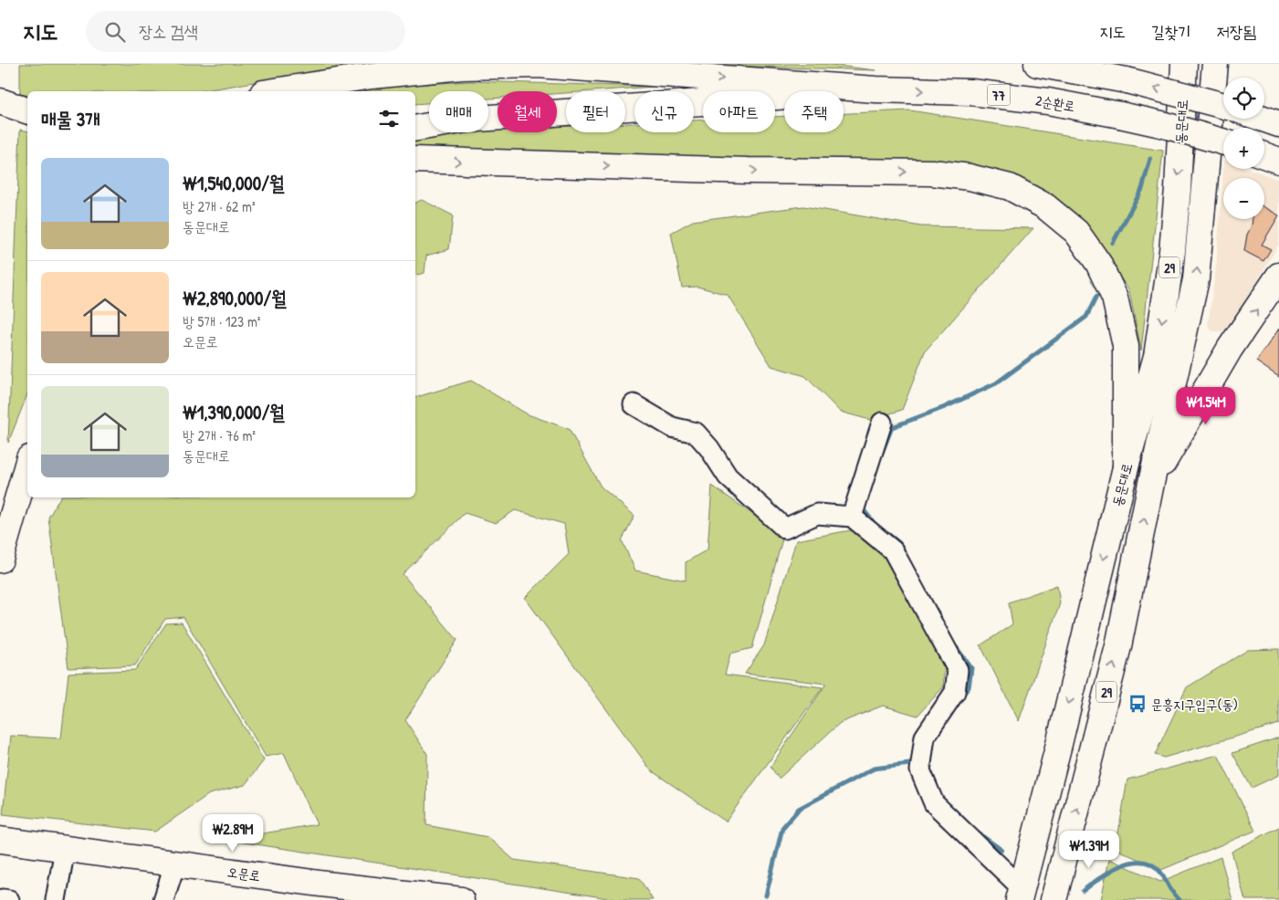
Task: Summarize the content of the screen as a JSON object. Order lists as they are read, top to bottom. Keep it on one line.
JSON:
{"streets":{"main road":["77","2순환로","동문대로","29","오문로"]},"places":{"bus stop":["문흥지구입구(동)"]},"page":{"header":"지도","search":"장소 검색","nav":["지도","길찾기","저장됨"],"map_buttons":["+","−"],"chip":["매매","월세","필터","신규","아파트","주택"],"heading":"매물 3개","list":[{"name":"₩1,540,000/월","note":"방 2개 · 62 m² · 동문대로"},{"name":"₩2,890,000/월","note":"방 5개 · 123 m² · 오문로"},{"name":"₩1,390,000/월","note":"방 2개 · 76 m² · 동문대로"}],"price":["₩1.54M","₩2.89M","₩1.39M"]}}
